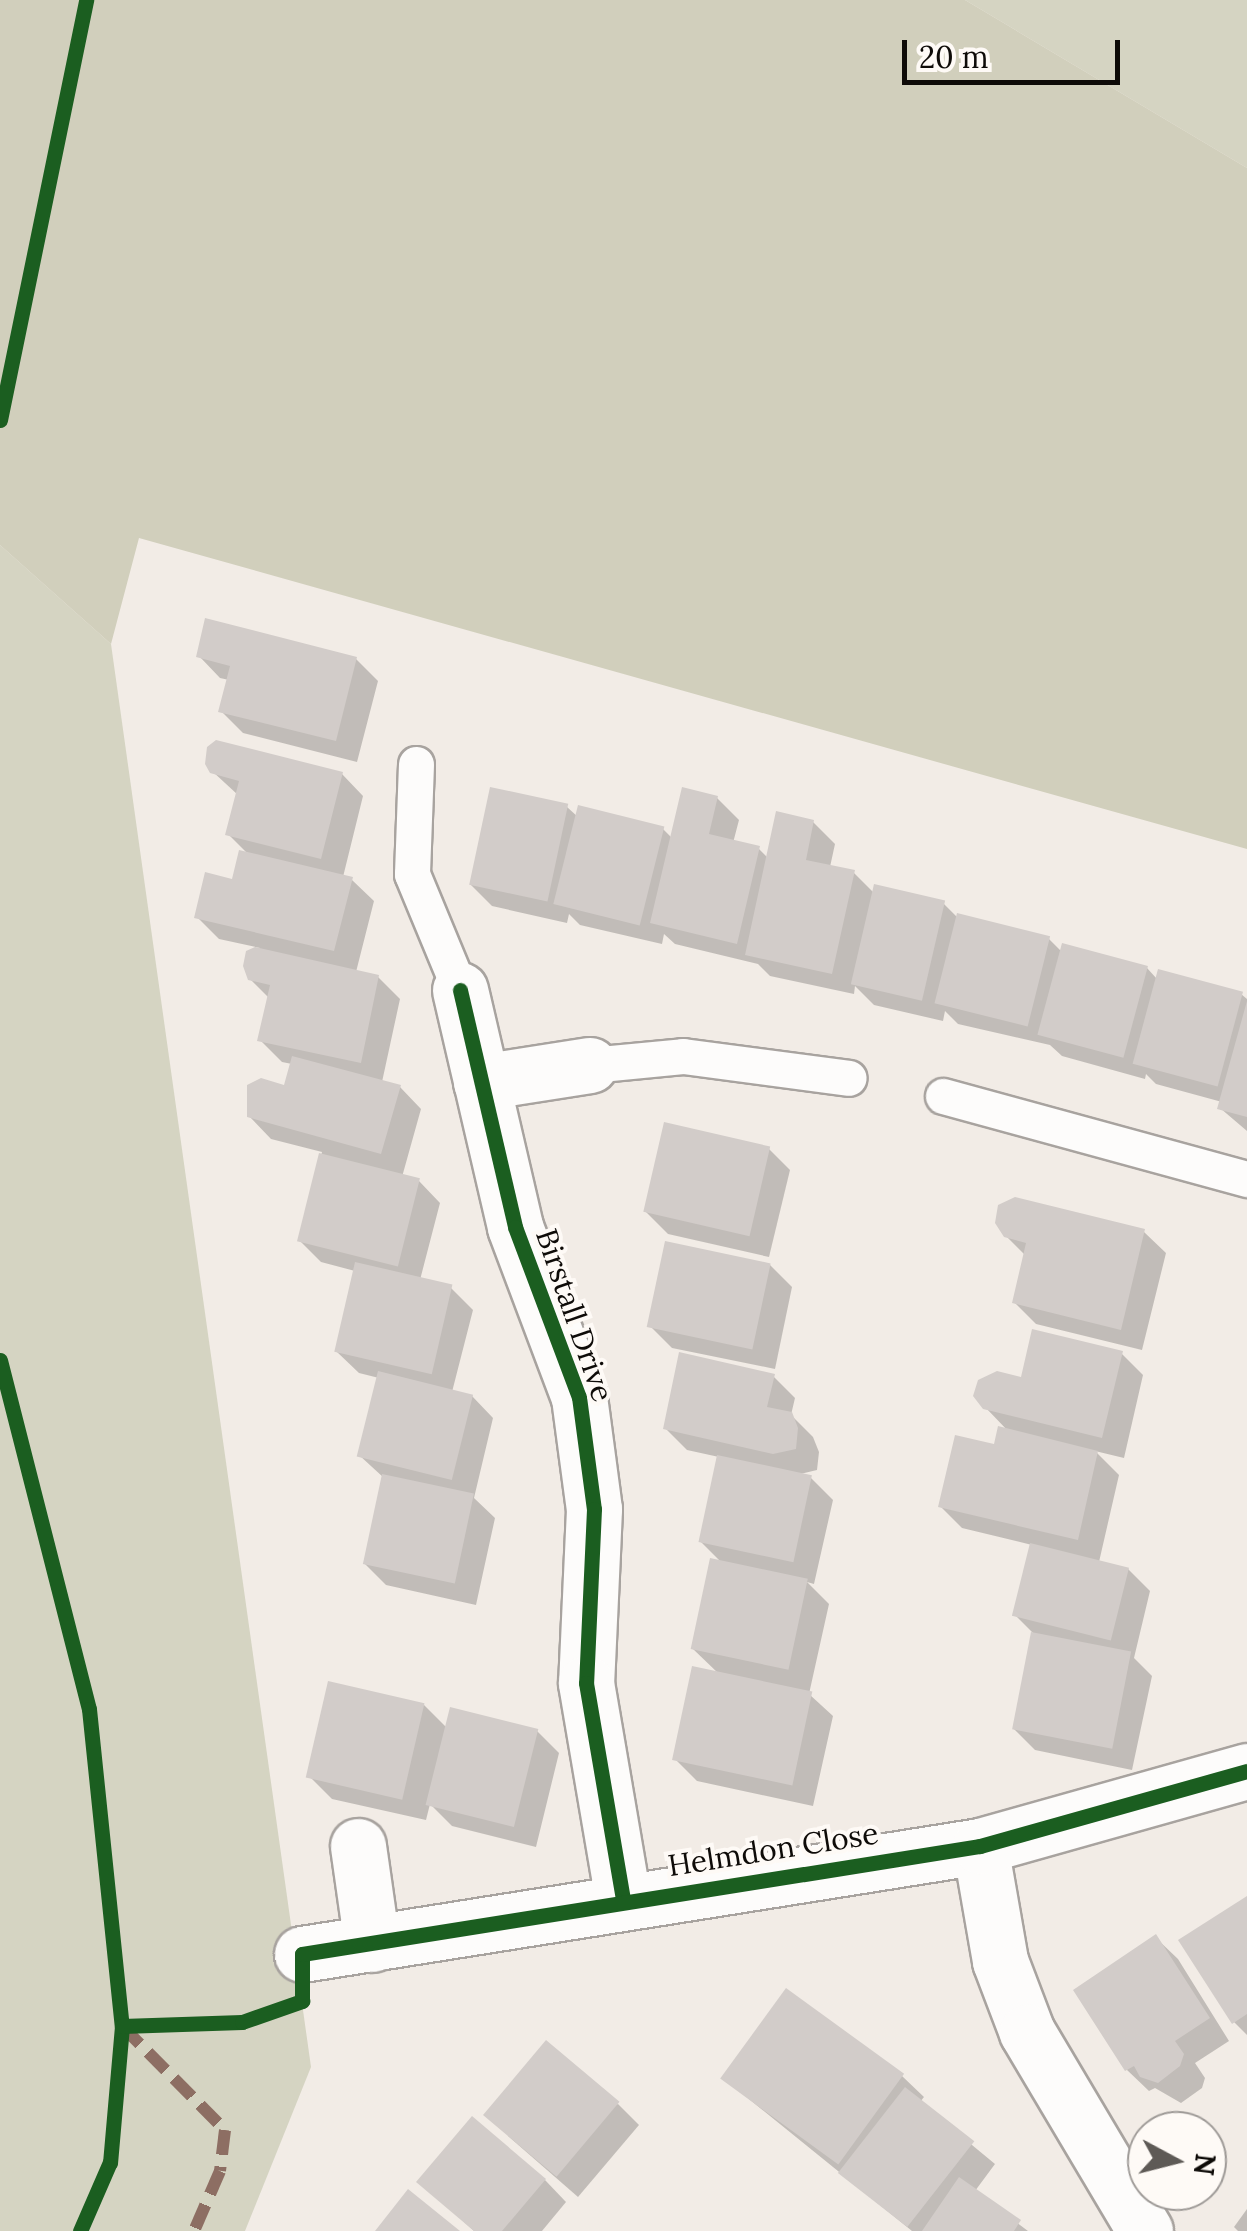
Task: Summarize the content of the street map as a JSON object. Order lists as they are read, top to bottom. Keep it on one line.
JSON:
{"streets":{"street":["Birstall Drive","Helmdon Close"]},"crossings":[["Birstall Drive","Helmdon Close"]],"scale_bar":"20 m","north":"right"}
